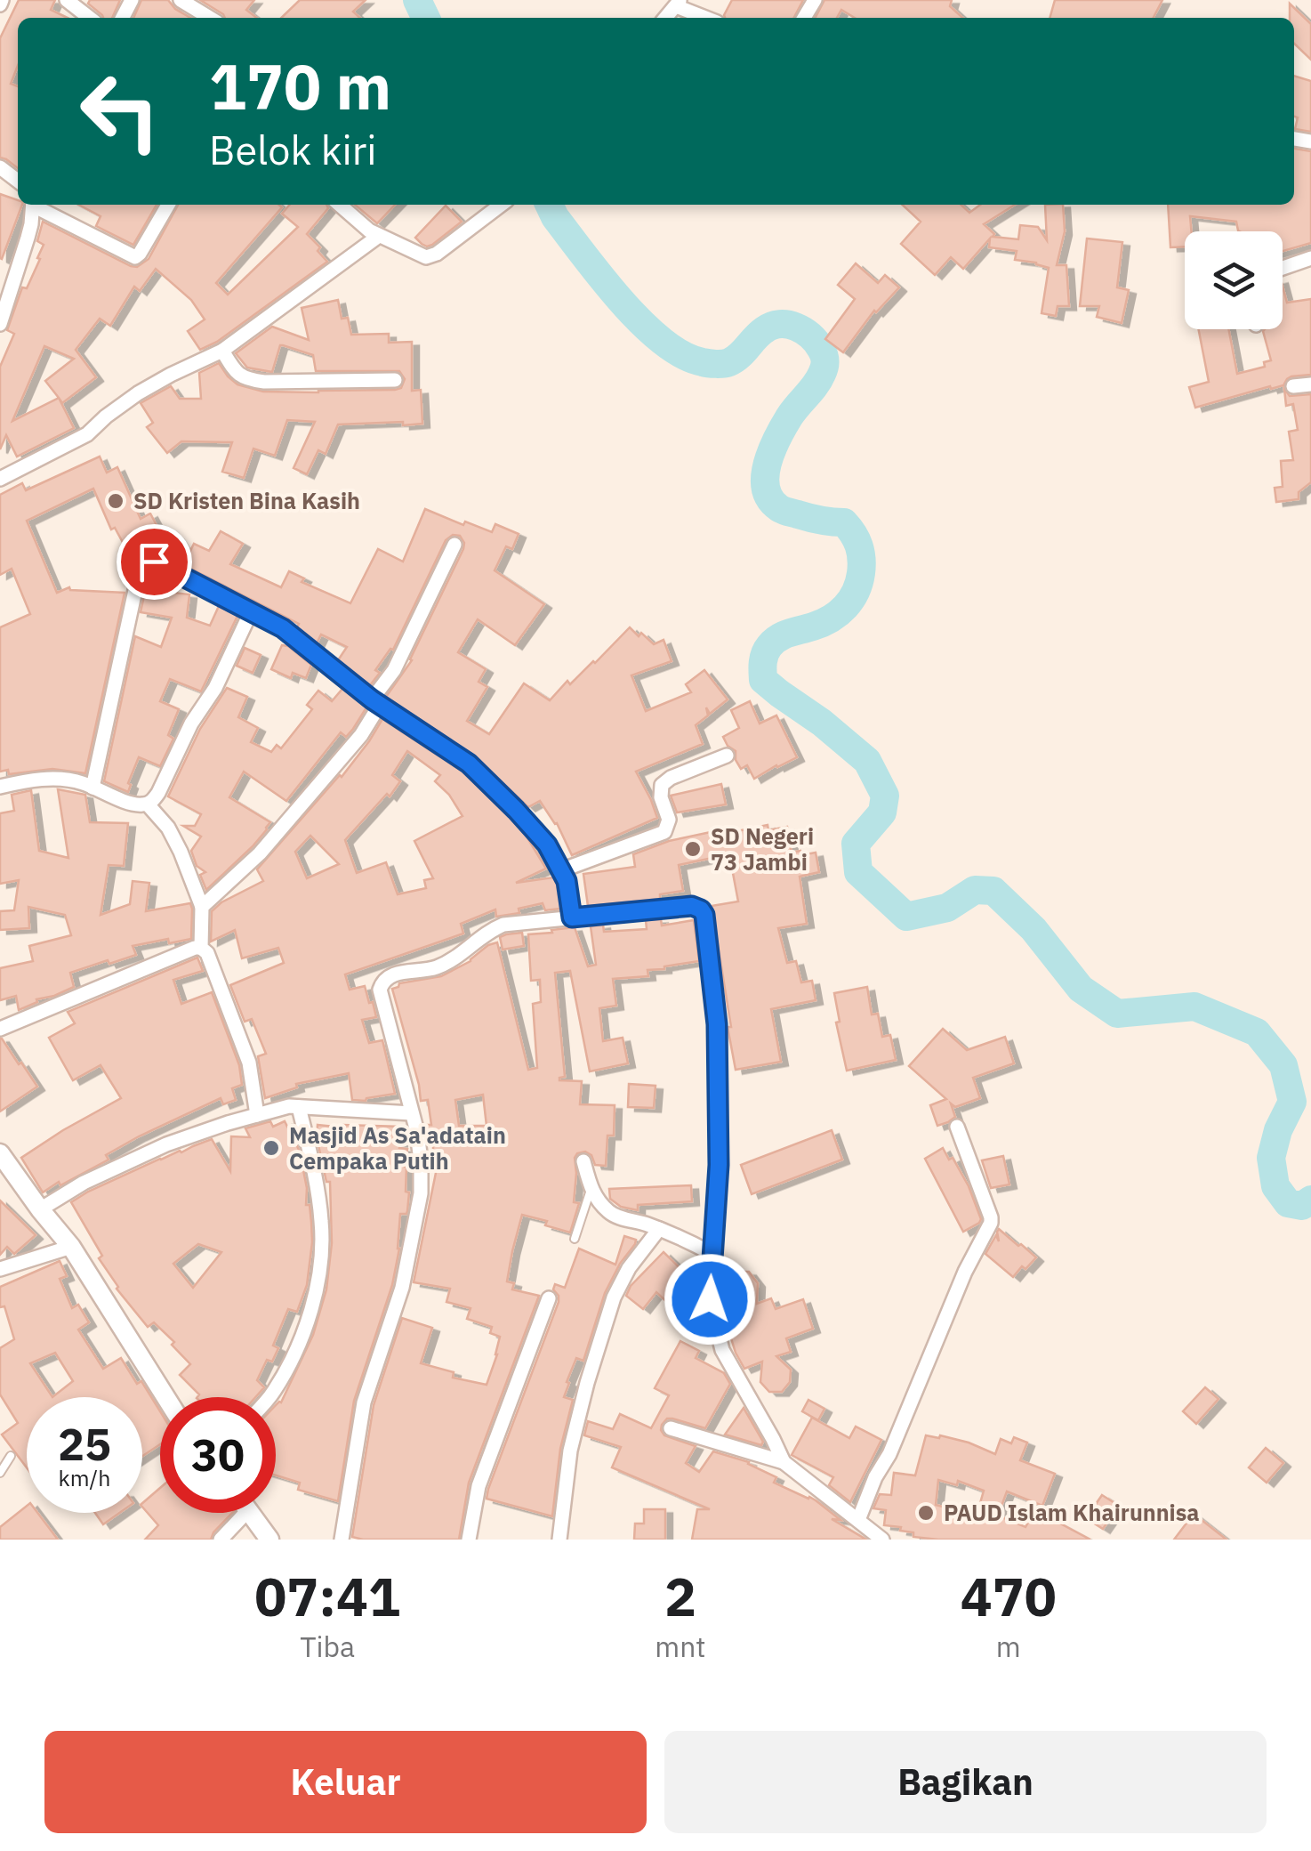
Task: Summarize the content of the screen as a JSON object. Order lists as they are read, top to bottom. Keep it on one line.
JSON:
{"places":["SD Kristen Bina Kasih","SD Negeri 73 Jambi","Masjid As Sa'adatain Cempaka Putih","PAUD Islam Khairunnisa"],"page":{"turn":["170 m","Belok kiri"],"speed":"25 km/h","limit":"30","eta":["07:41","Tiba","2","mnt","470","m"],"buttons":["Keluar","Bagikan"]}}
